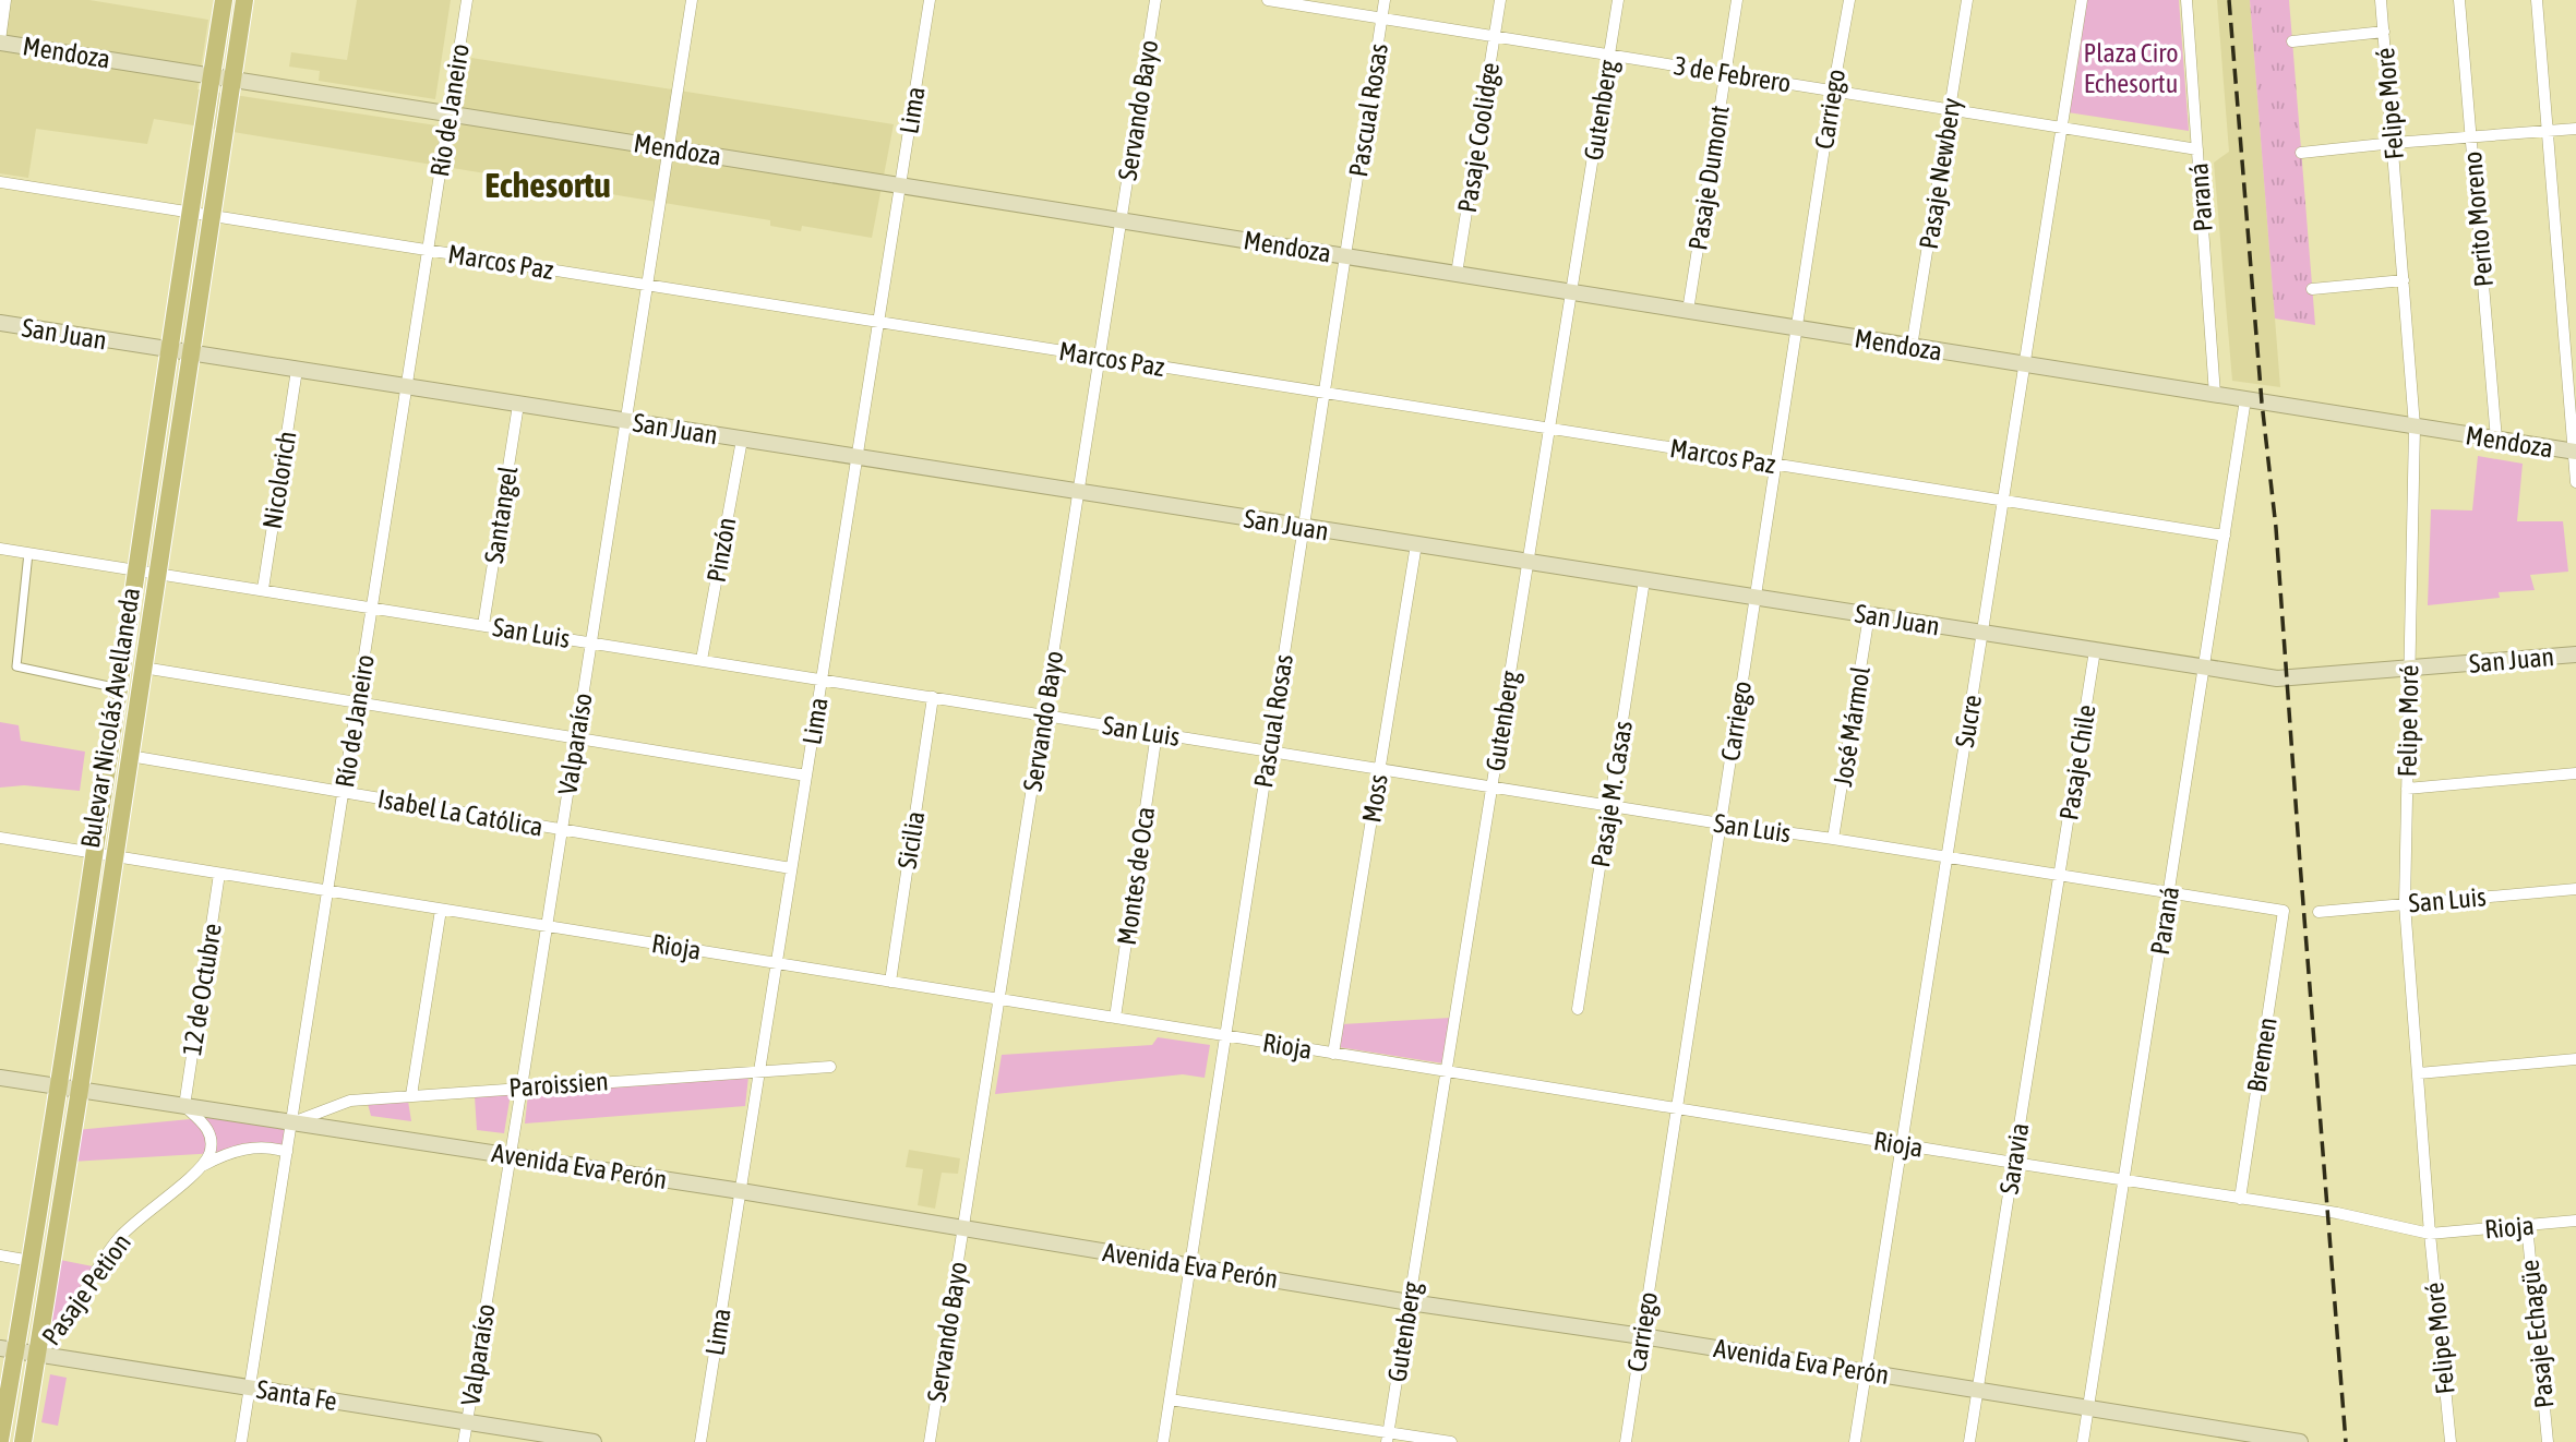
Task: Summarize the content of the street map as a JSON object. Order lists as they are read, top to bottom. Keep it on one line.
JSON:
{"streets":{"main road":["Mendoza","San Juan","Bulevar Nicolás Avellaneda","Avenida Eva Perón","Santa Fe"],"street":["3 de Febrero","Felipe Moré","Carriego","Río de Janeiro","Lima","Servando Bayo","Pascual Rosas","Gutenberg","Pasaje Coolidge","Pasaje Newbery","Pasaje Dumont","Paraná","Perito Moreno","Marcos Paz","Nicolorich","Santangel","Pinzón","San Luis","Sucre","José Mármol","Valparaíso","Pasaje Chile","Pasaje M. Casas","Moss","Isabel La Católica","Sicilia","Montes de Oca","Rioja","12 de Octubre","Bremen","Paroissien","Saravia","Pasaje Petion","Pasaje Echagüe"]},"crossings":[["Mendoza","Felipe Moré"],["Mendoza","Carriego"],["Mendoza","Río de Janeiro"],["Mendoza","Lima"],["Mendoza","Servando Bayo"],["Mendoza","Pascual Rosas"],["Mendoza","Gutenberg"],["Mendoza","Pasaje Coolidge"],["Mendoza","Pasaje Newbery"],["Mendoza","Pasaje Dumont"],["Mendoza","Paraná"],["Mendoza","Perito Moreno"],["Mendoza","Bulevar Nicolás Avellaneda"],["Mendoza","Sucre"],["Mendoza","Valparaíso"],["3 de Febrero","Carriego"],["3 de Febrero","Pascual Rosas"],["3 de Febrero","Gutenberg"],["3 de Febrero","Pasaje Coolidge"],["3 de Febrero","Pasaje Newbery"],["3 de Febrero","Pasaje Dumont"],["3 de Febrero","Paraná"],["3 de Febrero","Sucre"],["Felipe Moré","San Juan"],["Felipe Moré","San Luis"],["Felipe Moré","Rioja"],["Carriego","Marcos Paz"],["Carriego","San Juan"],["Carriego","San Luis"],["Carriego","Rioja"],["Carriego","Avenida Eva Perón"],["Río de Janeiro","Marcos Paz"],["Río de Janeiro","San Juan"],["Río de Janeiro","San Luis"],["Río de Janeiro","Isabel La Católica"],["Río de Janeiro","Rioja"],["Río de Janeiro","Paroissien"],["Río de Janeiro","Avenida Eva Perón"],["Río de Janeiro","Pasaje Petion"],["Río de Janeiro","Santa Fe"],["Lima","Marcos Paz"],["Lima","San Juan"],["Lima","San Luis"],["Lima","Isabel La Católica"],["Lima","Rioja"],["Lima","Paroissien"],["Lima","Avenida Eva Perón"],["Servando Bayo","Marcos Paz"],["Servando Bayo","San Juan"],["Servando Bayo","San Luis"],["Servando Bayo","Rioja"],["Servando Bayo","Avenida Eva Perón"],["Pascual Rosas","Marcos Paz"],["Pascual Rosas","San Juan"],["Pascual Rosas","San Luis"],["Pascual Rosas","Rioja"],["Pascual Rosas","Avenida Eva Perón"],["Gutenberg","Marcos Paz"],["Gutenberg","San Juan"],["Gutenberg","San Luis"],["Gutenberg","Rioja"],["Gutenberg","Avenida Eva Perón"],["Paraná","Marcos Paz"],["Paraná","San Juan"],["Paraná","San Luis"],["Paraná","Rioja"],["Paraná","Avenida Eva Perón"],["Marcos Paz","Bulevar Nicolás Avellaneda"],["Marcos Paz","Sucre"],["Marcos Paz","Valparaíso"],["San Juan","Nicolorich"],["San Juan","Santangel"],["San Juan","Pinzón"],["San Juan","Bulevar Nicolás Avellaneda"],["San Juan","Sucre"],["San Juan","José Mármol"],["San Juan","Valparaíso"],["San Juan","Pasaje Chile"],["San Juan","Pasaje M. Casas"],["San Juan","Moss"],["Nicolorich","San Luis"],["Santangel","San Luis"],["Pinzón","San Luis"],["San Luis","Bulevar Nicolás Avellaneda"],["San Luis","Sucre"],["San Luis","José Mármol"],["San Luis","Valparaíso"],["San Luis","Pasaje Chile"],["San Luis","Pasaje M. Casas"],["San Luis","Moss"],["San Luis","Sicilia"],["San Luis","Montes de Oca"],["San Luis","Bremen"],["San Luis","Saravia"],["Bulevar Nicolás Avellaneda","Isabel La Católica"],["Bulevar Nicolás Avellaneda","Rioja"],["Bulevar Nicolás Avellaneda","Avenida Eva Perón"],["Bulevar Nicolás Avellaneda","Pasaje Petion"],["Bulevar Nicolás Avellaneda","Santa Fe"],["Sucre","Rioja"],["Sucre","Avenida Eva Perón"],["Valparaíso","Isabel La Católica"],["Valparaíso","Rioja"],["Valparaíso","Paroissien"],["Valparaíso","Avenida Eva Perón"],["Valparaíso","Santa Fe"],["Pasaje Chile","Saravia"],["Moss","Rioja"],["Sicilia","Rioja"],["Montes de Oca","Rioja"],["Rioja","12 de Octubre"],["Rioja","Bremen"],["Rioja","Saravia"],["Rioja","Pasaje Echagüe"],["12 de Octubre","Avenida Eva Perón"],["Paroissien","Avenida Eva Perón"],["Saravia","Avenida Eva Perón"],["Pasaje Petion","Santa Fe"]],"districts":["Echesortu"],"parks":["Plaza Ciro Echesortu"]}
